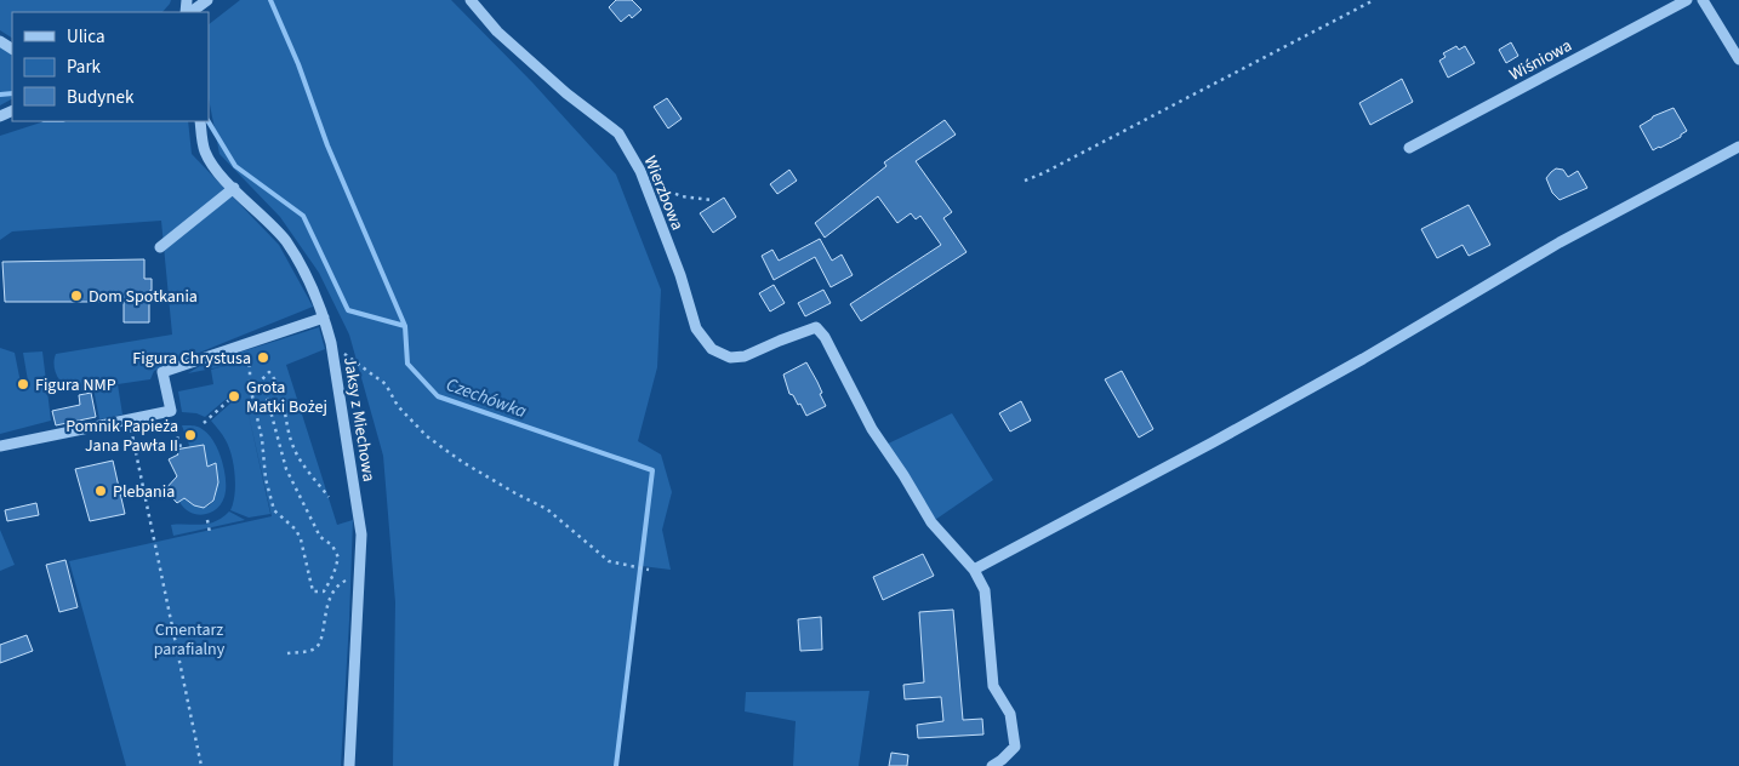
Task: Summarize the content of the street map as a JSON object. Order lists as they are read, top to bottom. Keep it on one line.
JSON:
{"streets":{"street":["Wiśniowa","Wierzbowa","Jaksy z Miechowa"]},"water":["Czechówka"],"parks":["Cmentarz parafialny"],"places":["Dom Spotkania","Figura Chrystusa","Figura NMP","Grota Matki Bożej","Pomnik Papieża Jana Pawła II","Plebania"],"legend":["Ulica","Park","Budynek"]}
